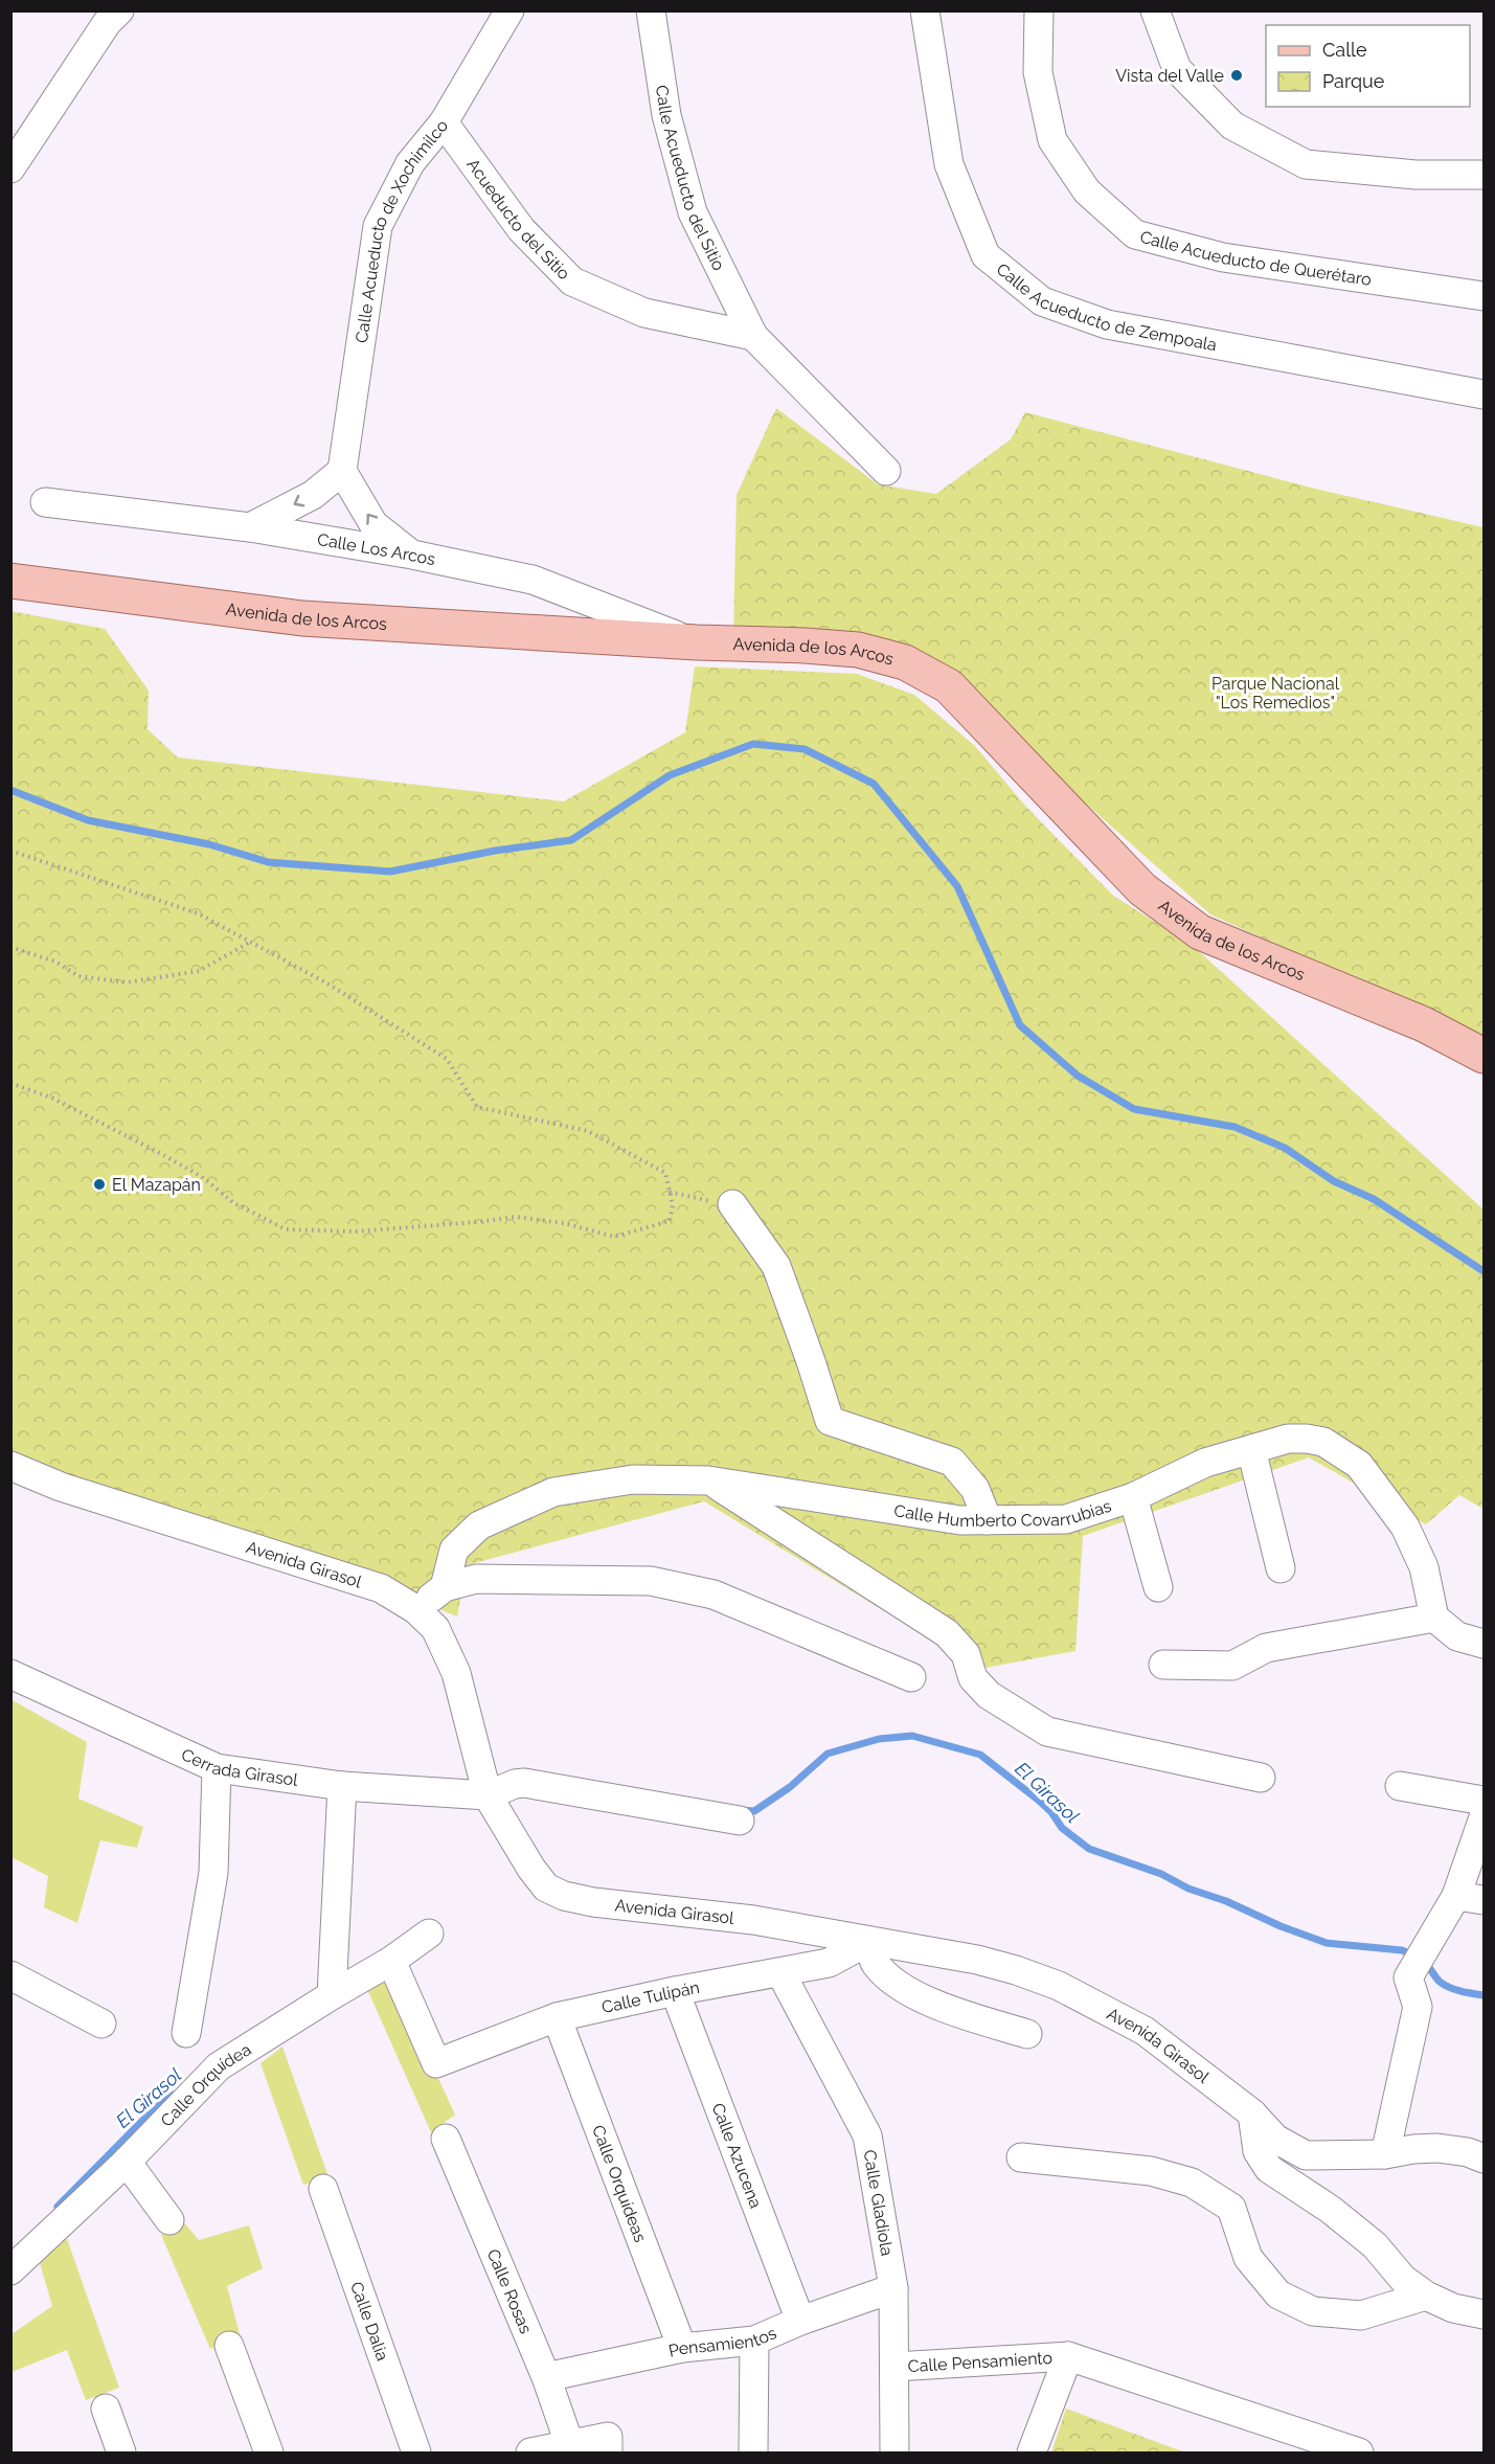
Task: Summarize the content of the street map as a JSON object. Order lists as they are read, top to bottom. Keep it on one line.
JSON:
{"streets":{"main road":["Avenida de los Arcos"],"street":["Calle Acueducto del Sitio","Acueducto del Sitio","Calle Acueducto de Xochimilco","Calle Acueducto de Querétaro","Calle Acueducto de Zempoala","Calle Los Arcos","Calle Humberto Covarrubias","Avenida Girasol","Cerrada Girasol","Calle Tulipán","Calle Orquídea","Calle Azucena","Calle Orquídeas","Calle Gladiola","Calle Rosas","Calle Dalia","Pensamientos","Calle Pensamiento"]},"crossings":[["Calle Acueducto del Sitio","Acueducto del Sitio"],["Acueducto del Sitio","Calle Acueducto de Xochimilco"],["Calle Los Arcos","Avenida de los Arcos"],["Avenida Girasol","Cerrada Girasol"],["Avenida Girasol","Calle Tulipán"],["Calle Tulipán","Calle Orquídea"],["Calle Tulipán","Calle Azucena"],["Calle Tulipán","Calle Orquídeas"],["Calle Tulipán","Calle Gladiola"],["Calle Azucena","Pensamientos"],["Calle Orquídeas","Pensamientos"],["Calle Gladiola","Pensamientos"],["Calle Gladiola","Calle Pensamiento"],["Calle Rosas","Pensamientos"]],"water":["El Girasol"],"parks":["Parque Nacional \"Los Remedios\""],"places":["Vista del Valle","El Mazapán"],"legend":["Calle","Parque"]}
